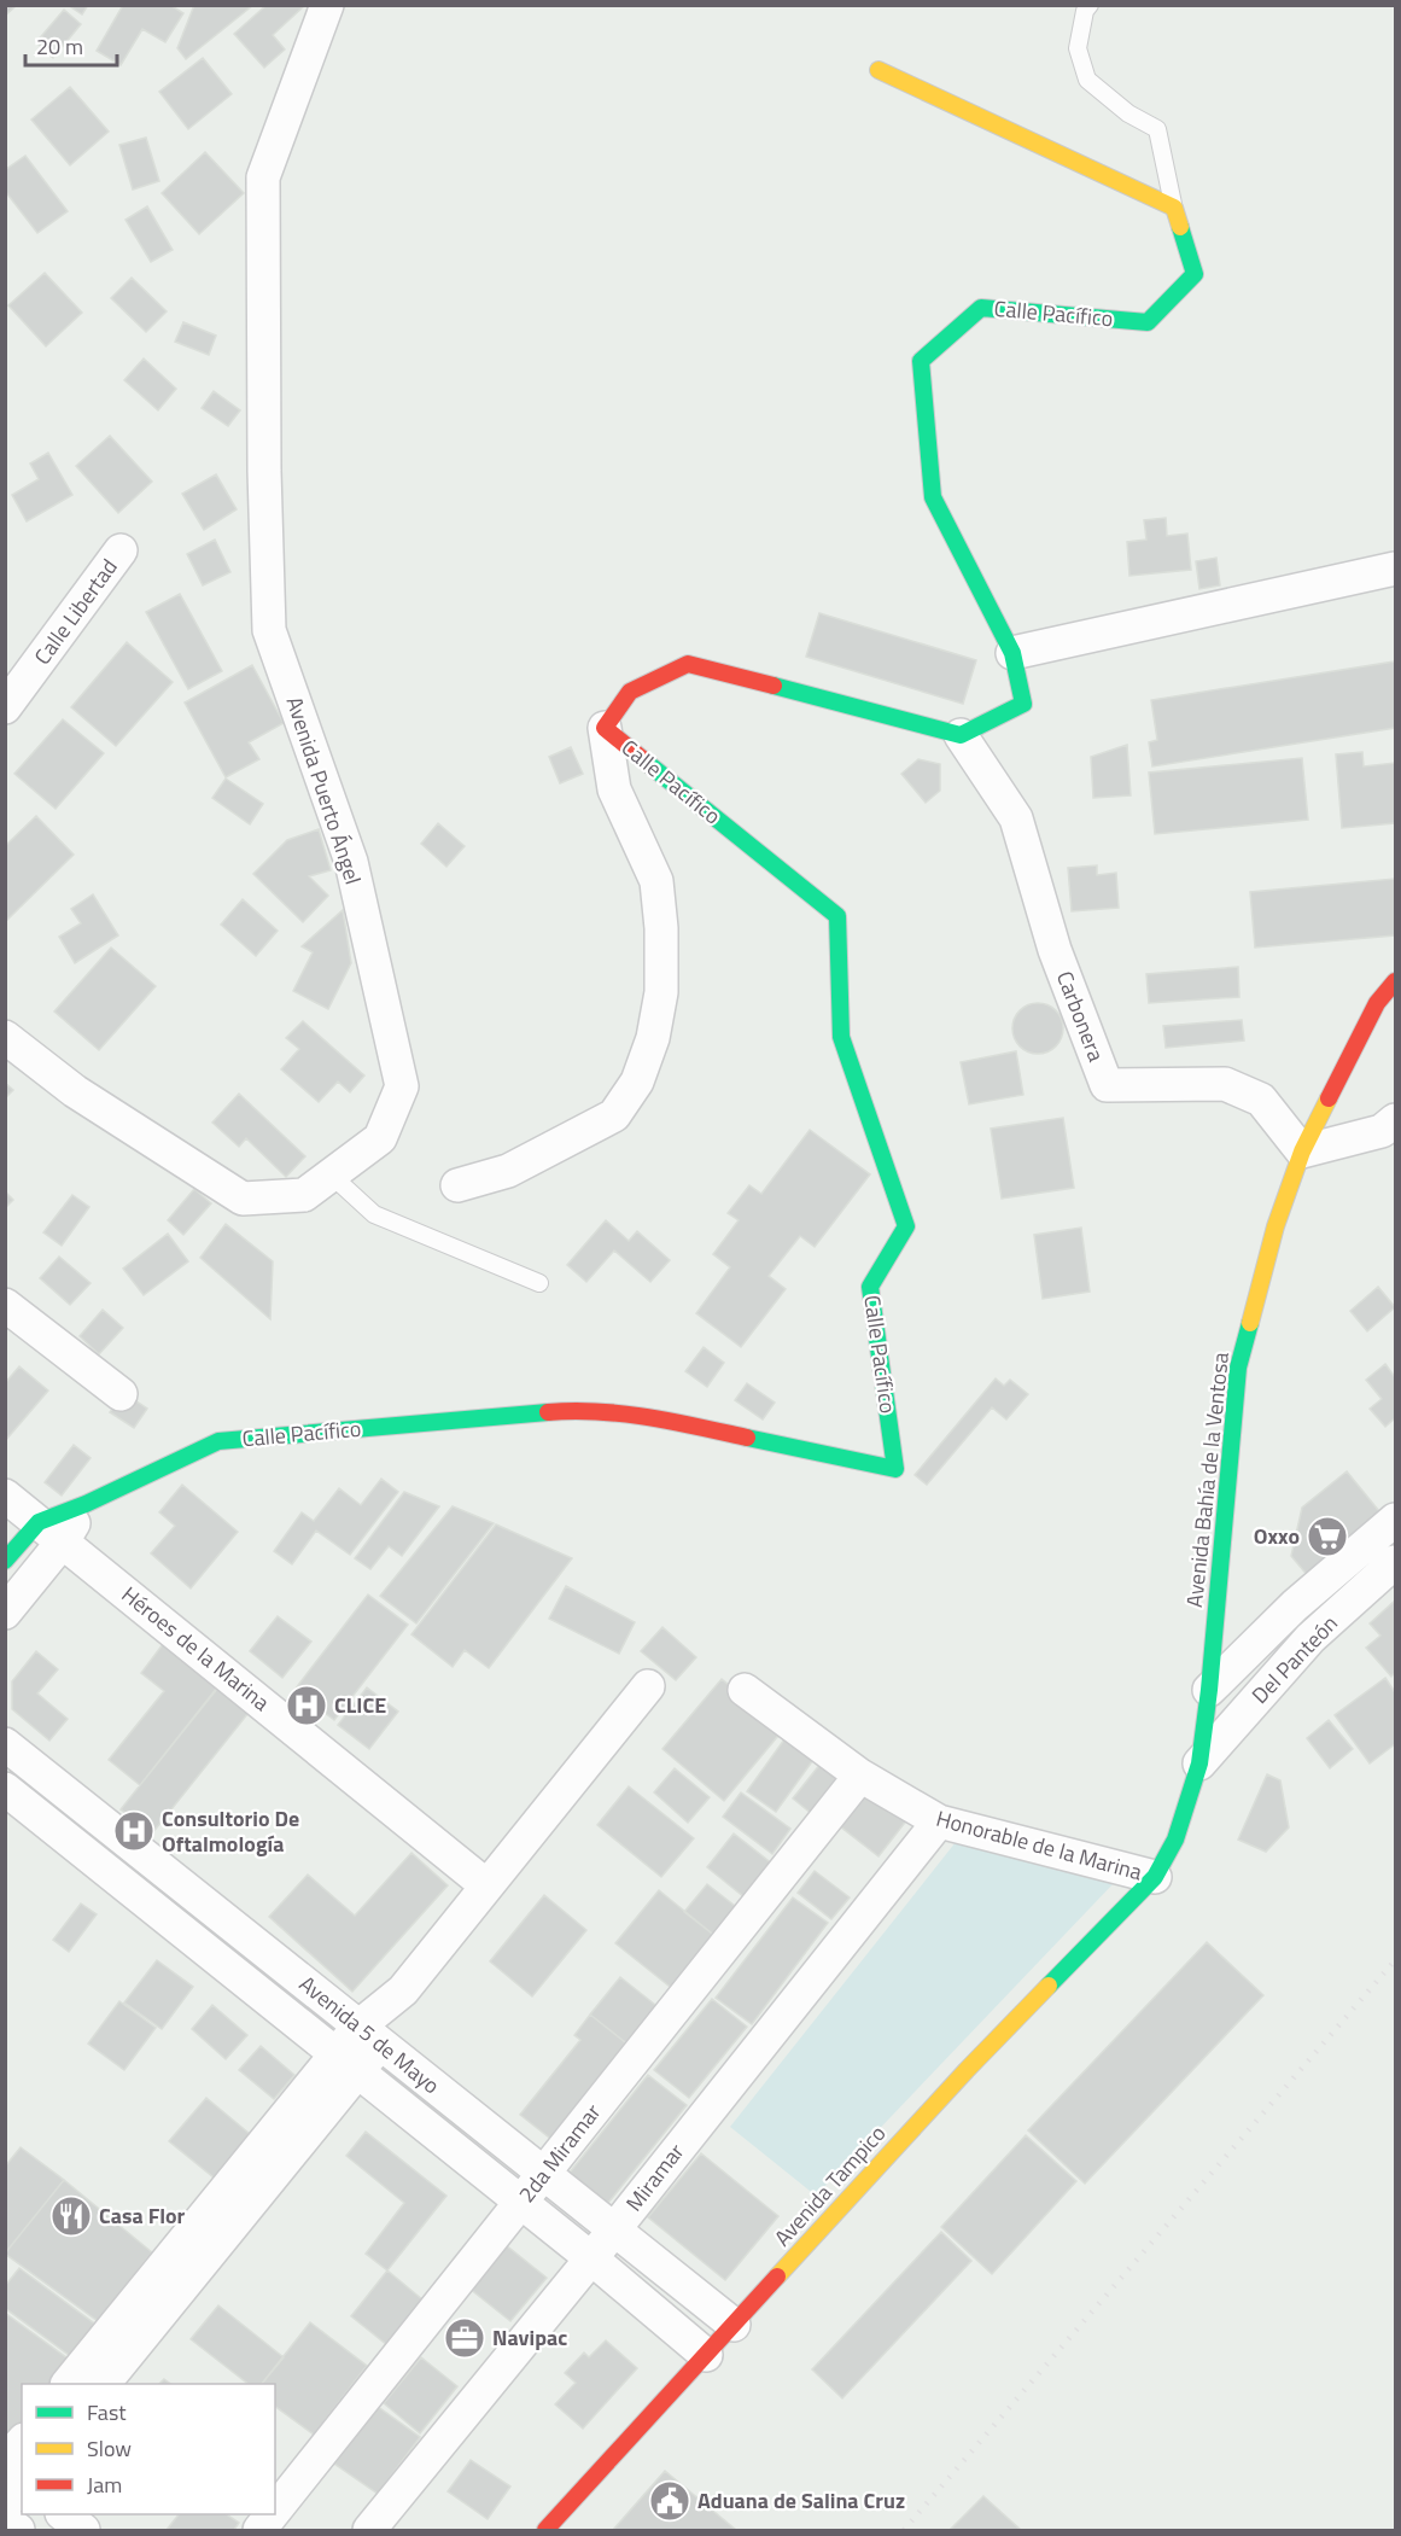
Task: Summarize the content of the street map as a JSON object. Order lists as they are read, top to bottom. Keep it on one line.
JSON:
{"streets":{"street":["Calle Pacífico","Calle Libertad","Avenida Puerto Ángel","Carbonera","Avenida Bahía de la Ventosa","Héroes de la Marina","Del Panteón","Honorable de la Marina","Avenida 5 de Mayo","2da Miramar","Miramar","Avenida Tampico"]},"crossings":[["Calle Pacífico","Carbonera"],["Calle Pacífico","Héroes de la Marina"],["Carbonera","Avenida Bahía de la Ventosa"],["Avenida Bahía de la Ventosa","Del Panteón"],["Avenida Bahía de la Ventosa","Honorable de la Marina"],["Avenida Bahía de la Ventosa","Avenida Tampico"],["Honorable de la Marina","2da Miramar"],["Honorable de la Marina","Miramar"],["Honorable de la Marina","Avenida Tampico"],["Avenida 5 de Mayo","2da Miramar"],["Avenida 5 de Mayo","Miramar"],["Avenida 5 de Mayo","Avenida Tampico"]],"places":{"supermarket":["Oxxo"],"hospital":["CLICE","Consultorio De Oftalmología"],"restaurant":["Casa Flor"],"office":["Navipac"],"public building":["Aduana de Salina Cruz"]},"legend":["Fast","Slow","Jam"],"scale_bar":"20 m"}
